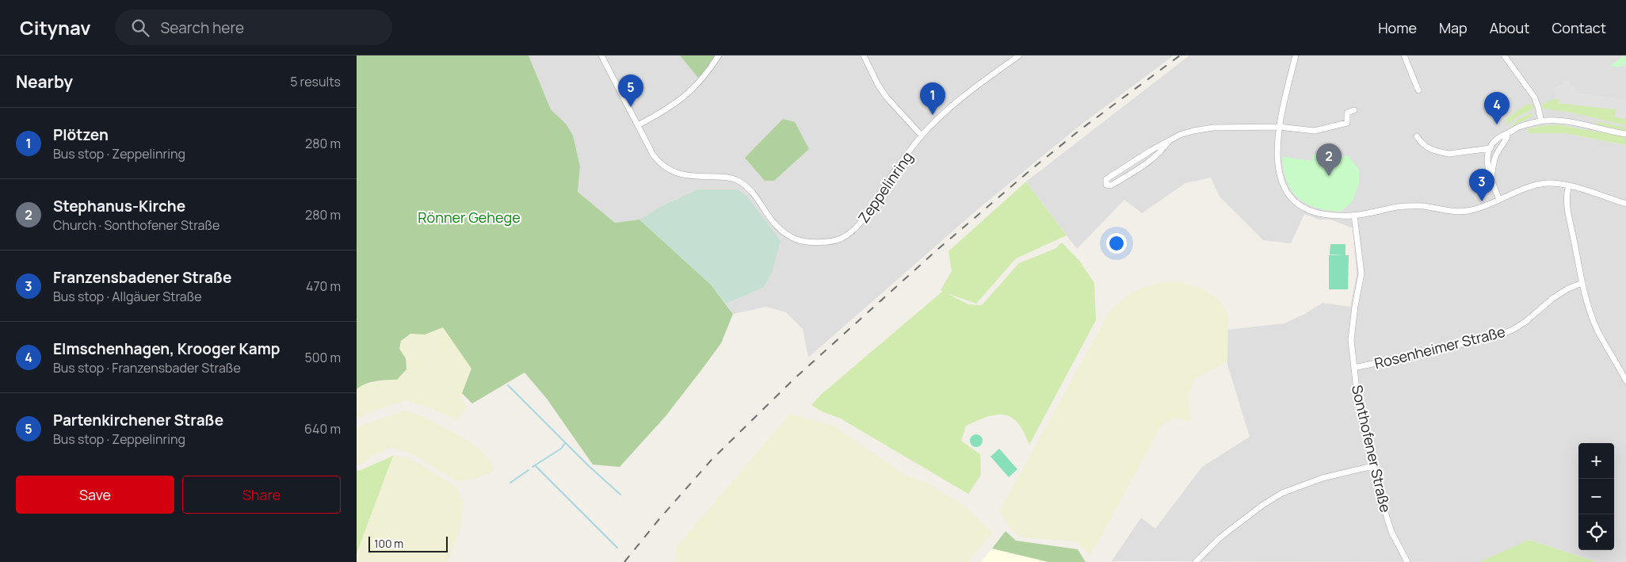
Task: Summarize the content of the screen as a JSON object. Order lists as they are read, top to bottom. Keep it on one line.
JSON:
{"streets":{"street":["Zeppelinring","Rosenheimer Straße","Sonthofener Straße"]},"crossings":[["Rosenheimer Straße","Sonthofener Straße"]],"parks":["Rönner Gehege"],"scale_bar":"100 m","page":{"header":"Citynav","search":"Search here","nav":["Home","Map","About","Contact"],"heading":["Nearby","5 results"],"pins":["5","1","4","2","3"],"list":[{"mark":"1","name":"Plötzen","note":"Bus stop · Zeppelinring","value":"280 m"},{"mark":"2","name":"Stephanus-Kirche","note":"Church · Sonthofener Straße","value":"280 m"},{"mark":"3","name":"Franzensbadener Straße","note":"Bus stop · Allgäuer Straße","value":"470 m"},{"mark":"4","name":"Elmschenhagen, Krooger Kamp","note":"Bus stop · Franzensbader Straße","value":"500 m"},{"mark":"5","name":"Partenkirchener Straße","note":"Bus stop · Zeppelinring","value":"640 m"}],"map_buttons":["+","−"],"buttons":["Save","Share"],"scale":"100 m"}}
